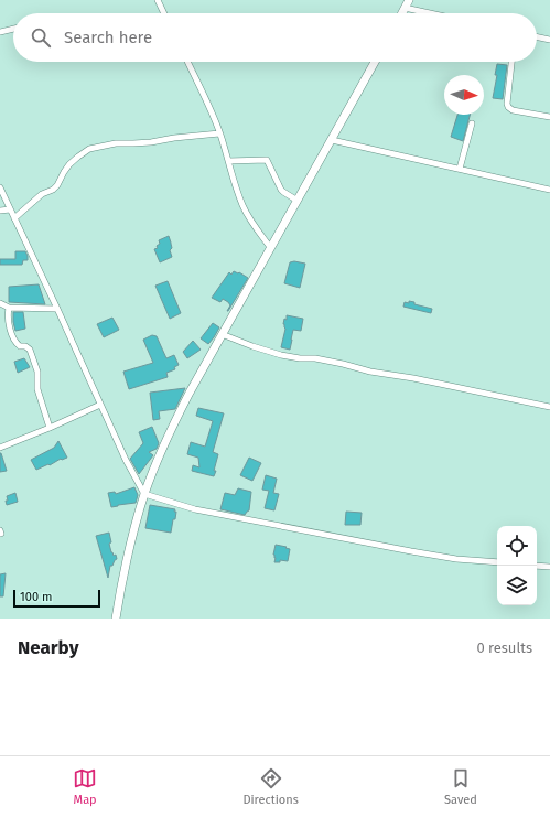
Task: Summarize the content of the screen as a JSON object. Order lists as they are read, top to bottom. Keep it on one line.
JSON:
{"scale_bar":"100 m","north":"right","page":{"search":"Search here","scale":"100 m","heading":["Nearby","0 results"],"nav":["Map","Directions","Saved"]}}
